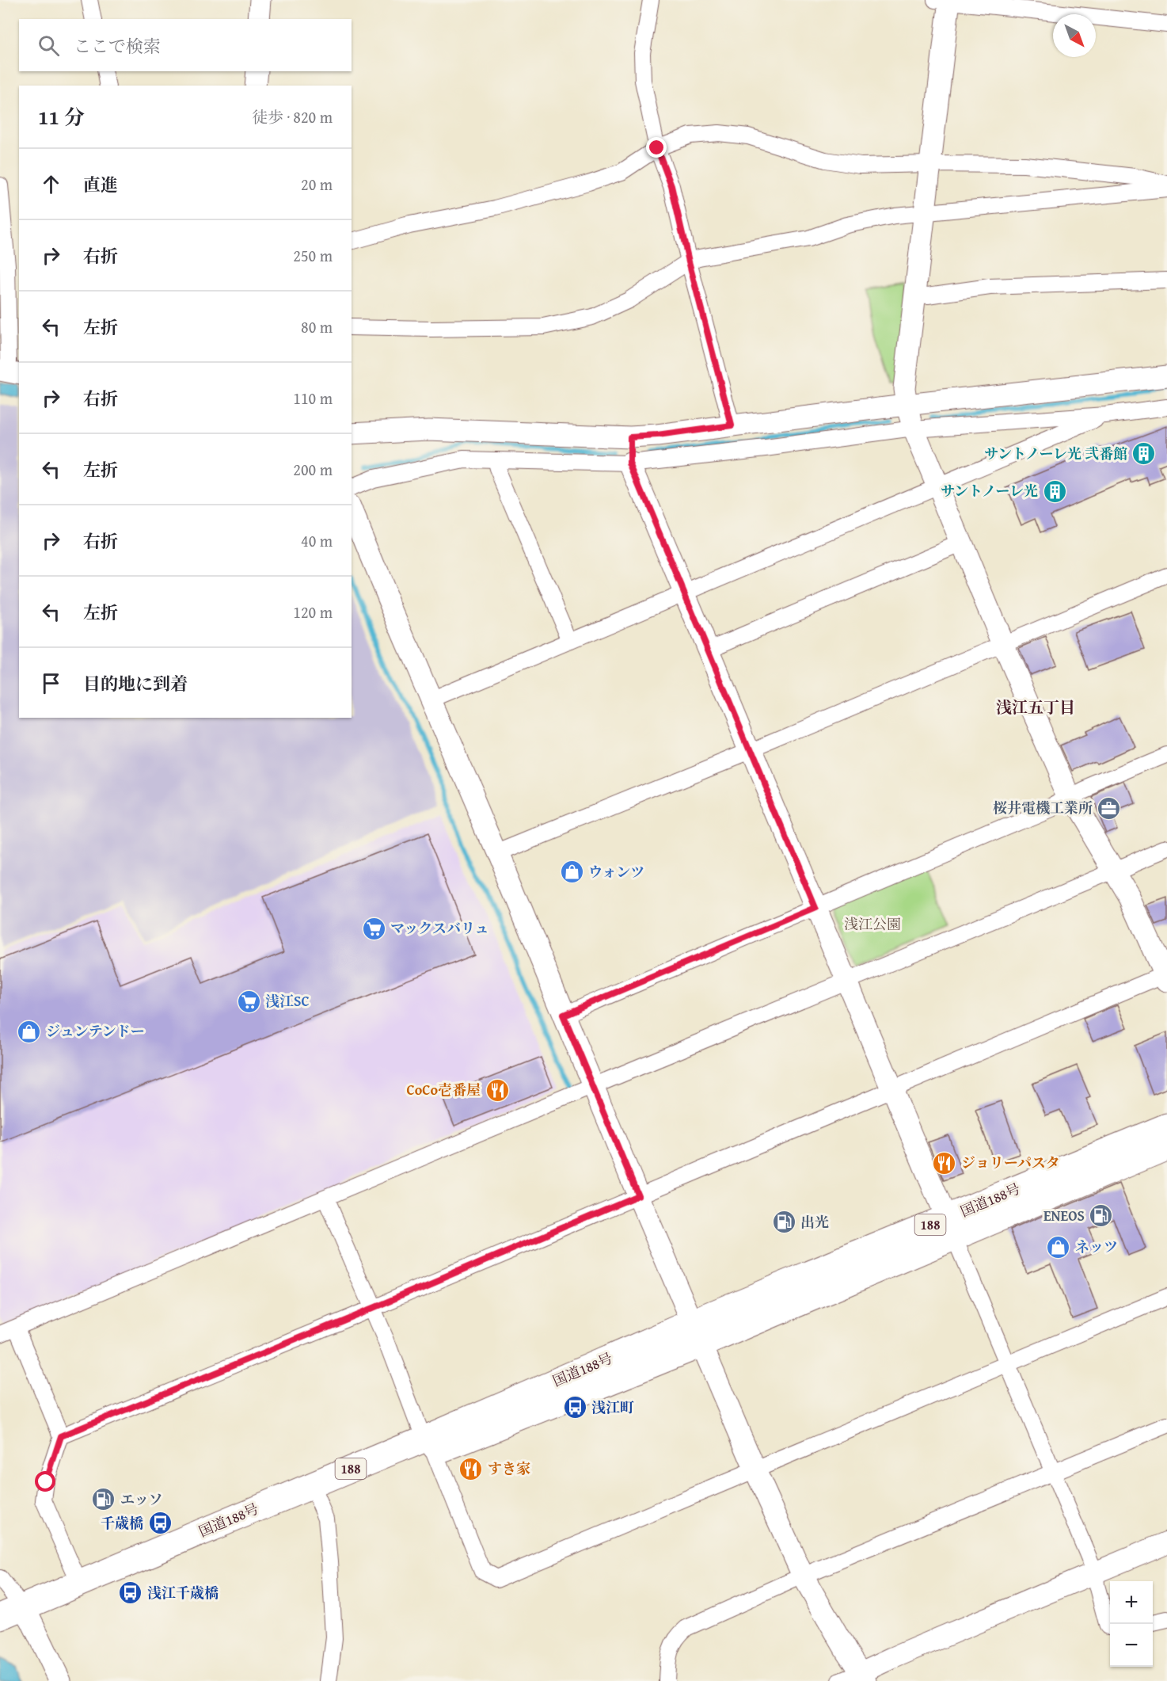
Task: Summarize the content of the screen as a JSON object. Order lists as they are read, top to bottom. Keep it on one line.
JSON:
{"streets":{"highway":["国道188号","188"]},"districts":["浅江五丁目"],"parks":["浅江公園"],"places":{"building":["サントノーレ光 弐番館","サントノーレ光"],"office":["桜井電機工業所"],"shop":["ウォンツ","ジュンテンドー","ネッツ"],"supermarket":["マックスバリュ","浅江SC"],"restaurant":["CoCo壱番屋","ジョリーパスタ","すき家"],"fuel station":["ENEOS","出光","エッソ"],"bus stop":["浅江町","千歳橋","浅江千歳橋"]},"north":"bottom right","page":{"search":"ここで検索","heading":["11 分","徒歩 · 820 m"],"list":[["直進","20 m"],["右折","250 m"],["左折","80 m"],["右折","110 m"],["左折","200 m"],["右折","40 m"],["左折","120 m"],"目的地に到着"],"map_buttons":["+","−"]}}
